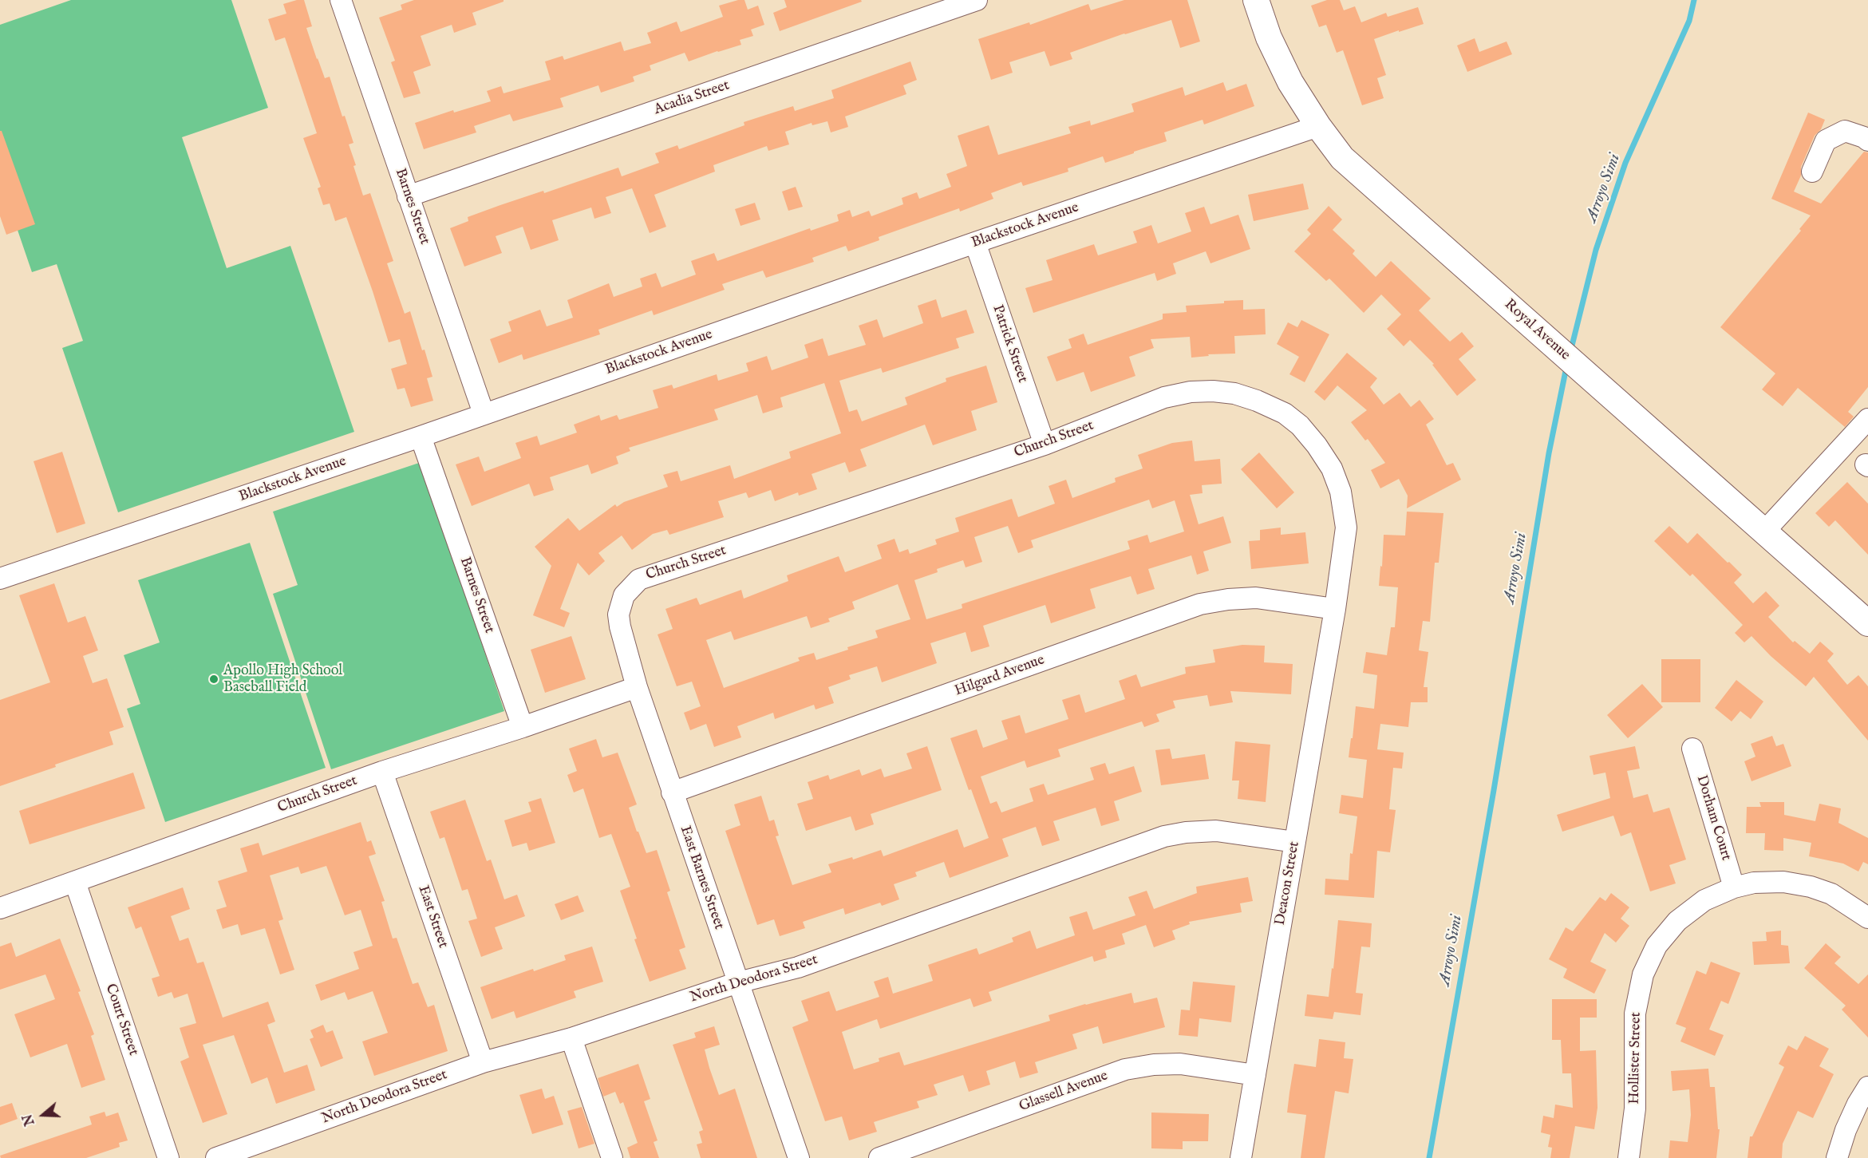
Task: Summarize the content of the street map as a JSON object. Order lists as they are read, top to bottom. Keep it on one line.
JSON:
{"streets":{"main road":["Royal Avenue"],"street":["Acadia Street","Barnes Street","Blackstock Avenue","Patrick Street","Church Street","Hilgard Avenue","Dorham Court","East Barnes Street","Deacon Street","East Street","North Deodora Street","Court Street","Hollister Street","Glassell Avenue"]},"crossings":[["Acadia Street","Barnes Street"],["Barnes Street","Blackstock Avenue"],["Barnes Street","Church Street"],["Blackstock Avenue","Royal Avenue"],["Blackstock Avenue","Patrick Street"],["Patrick Street","Church Street"],["Church Street","Hilgard Avenue"],["Church Street","East Barnes Street"],["Church Street","Deacon Street"],["Church Street","East Street"],["Church Street","Court Street"],["Hilgard Avenue","East Barnes Street"],["Hilgard Avenue","Deacon Street"],["Dorham Court","Hollister Street"],["East Barnes Street","North Deodora Street"],["Deacon Street","North Deodora Street"],["Deacon Street","Glassell Avenue"],["East Street","North Deodora Street"]],"water":["Arroyo Simi"],"places":["Apollo High School Baseball Field"],"north":"left"}
